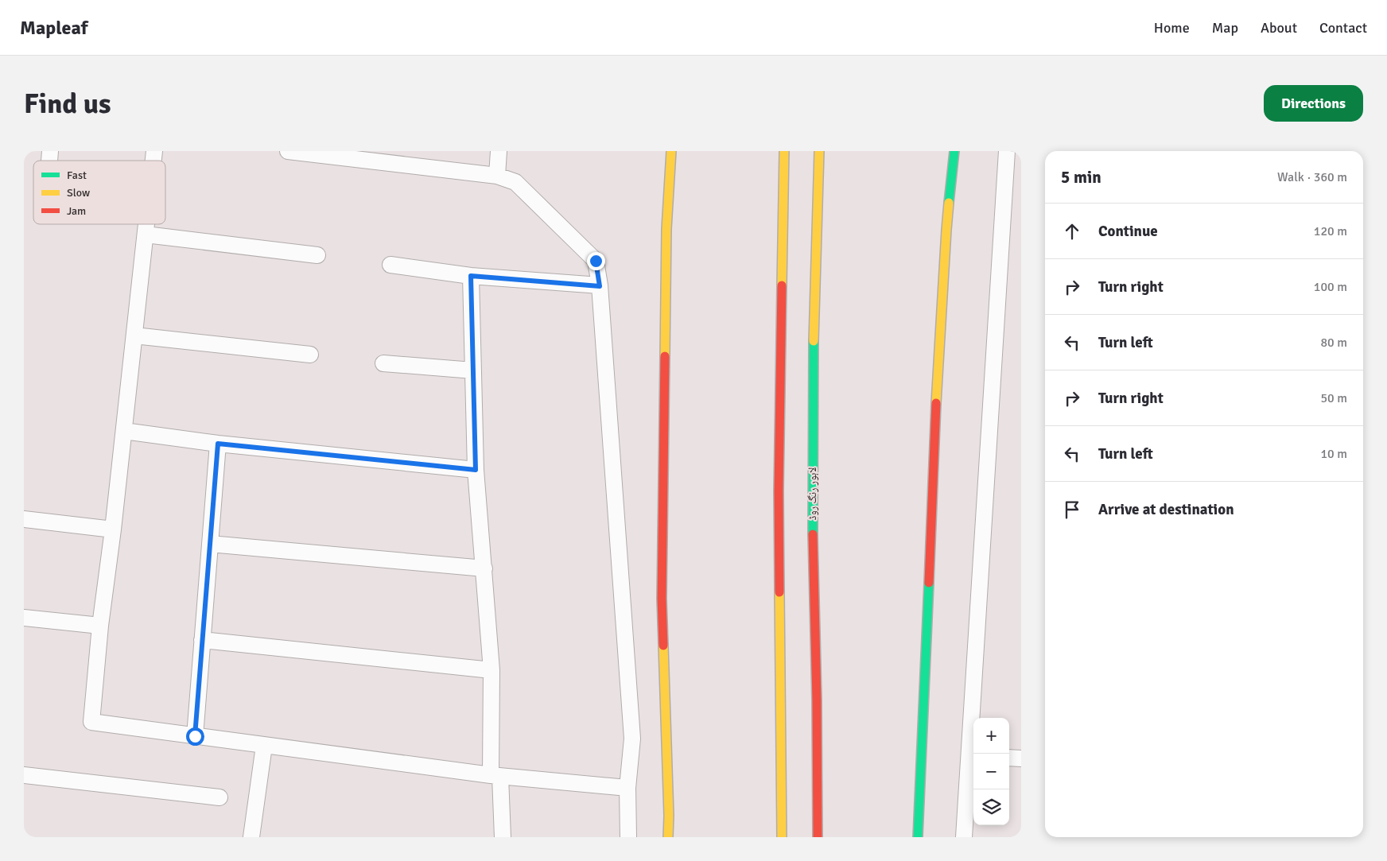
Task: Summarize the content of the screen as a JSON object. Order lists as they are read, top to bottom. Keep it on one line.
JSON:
{"streets":{"main road":["لاہور رنگ روڈ"]},"legend":["Fast","Slow","Jam"],"page":{"header":"Mapleaf","nav":["Home","Map","About","Contact"],"buttons":"Directions","title":"Find us","heading":["5 min","Walk · 360 m"],"list":[["Continue","120 m"],["Turn right","100 m"],["Turn left","80 m"],["Turn right","50 m"],["Turn left","10 m"],"Arrive at destination"],"map_buttons":["+","−"]}}
